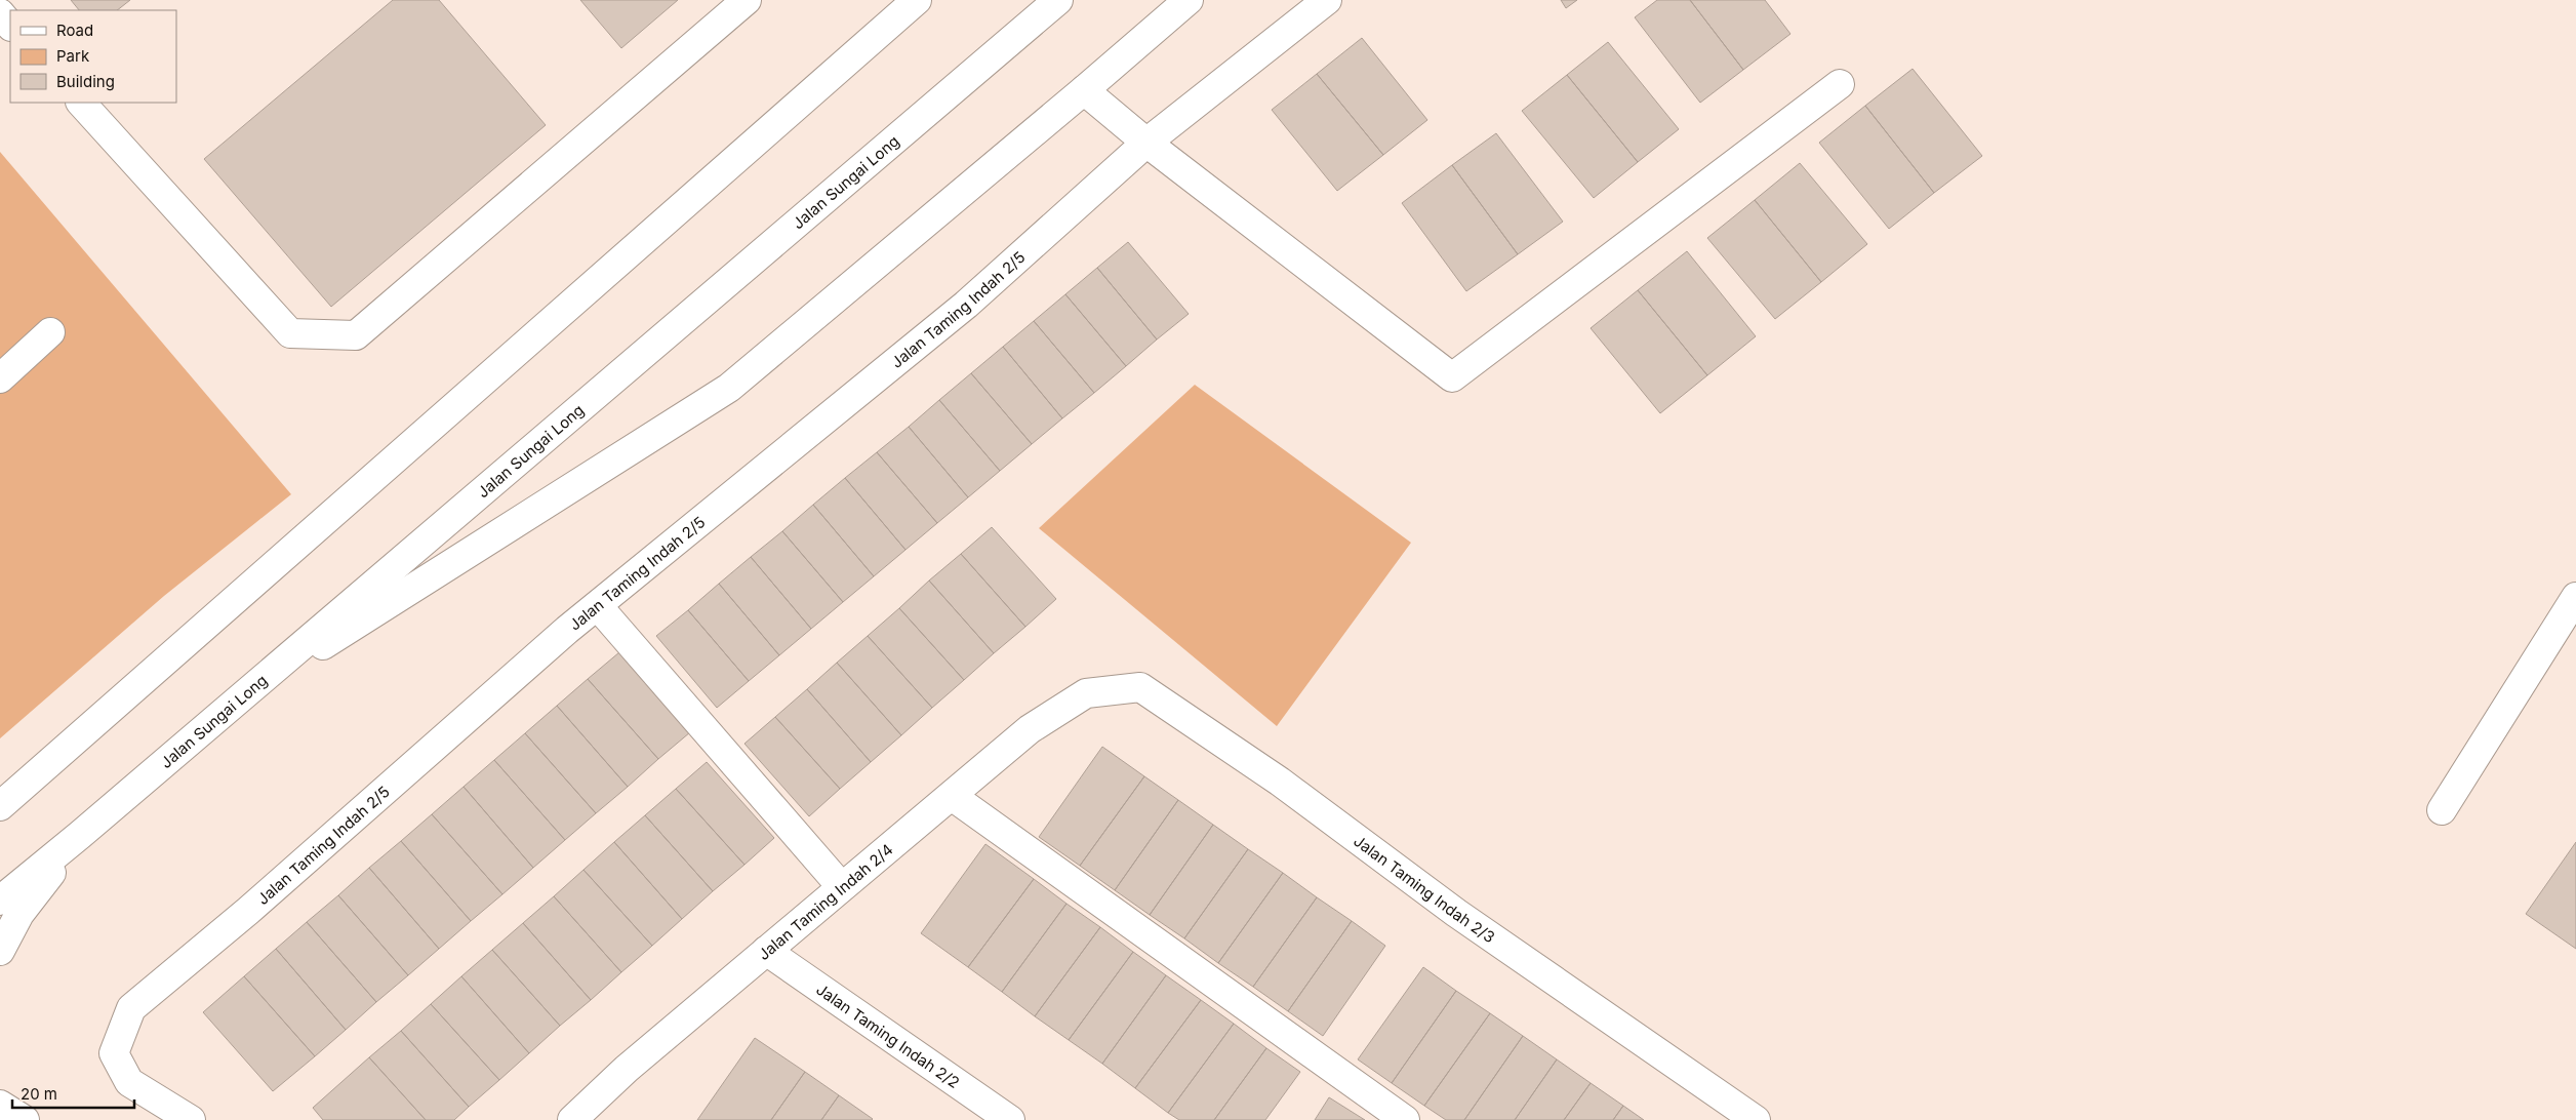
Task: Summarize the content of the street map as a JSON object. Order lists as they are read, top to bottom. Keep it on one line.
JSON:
{"streets":{"street":["Jalan Sungai Long","Jalan Taming Indah 2/5","Jalan Taming Indah 2/3","Jalan Taming Indah 2/4","Jalan Taming Indah 2/2"]},"crossings":[["Jalan Taming Indah 2/3","Jalan Taming Indah 2/4"],["Jalan Taming Indah 2/4","Jalan Taming Indah 2/2"]],"legend":["Road","Park","Building"],"scale_bar":"20 m"}
